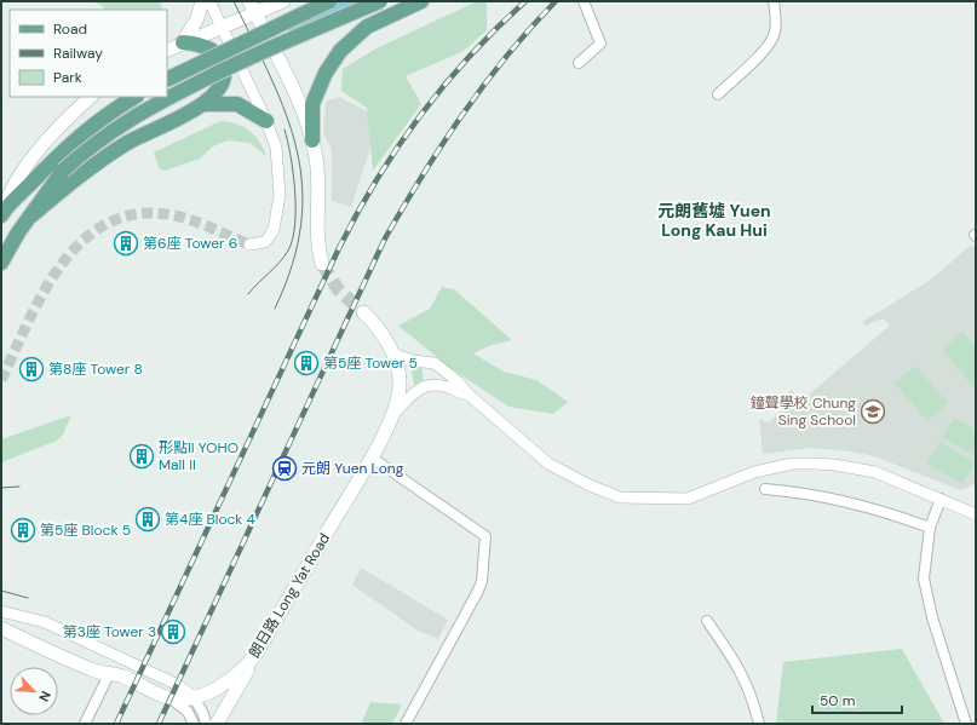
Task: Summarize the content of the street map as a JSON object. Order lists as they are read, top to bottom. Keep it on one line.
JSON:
{"streets":{"main road":["朗日路 Long Yat Road"]},"districts":["元朗舊墟 Yuen Long Kau Hui"],"places":{"building":["第6座 Tower 6","第5座 Tower 5","第8座 Tower 8","形點II YOHO Mall II","第4座 Block 4","第5座 Block 5","第3座 Tower 3"],"school or university":["鐘聲學校 Chung Sing School"],"station":["元朗 Yuen Long"]},"legend":["Road","Railway","Park"],"scale_bar":"50 m","north":"bottom right"}
